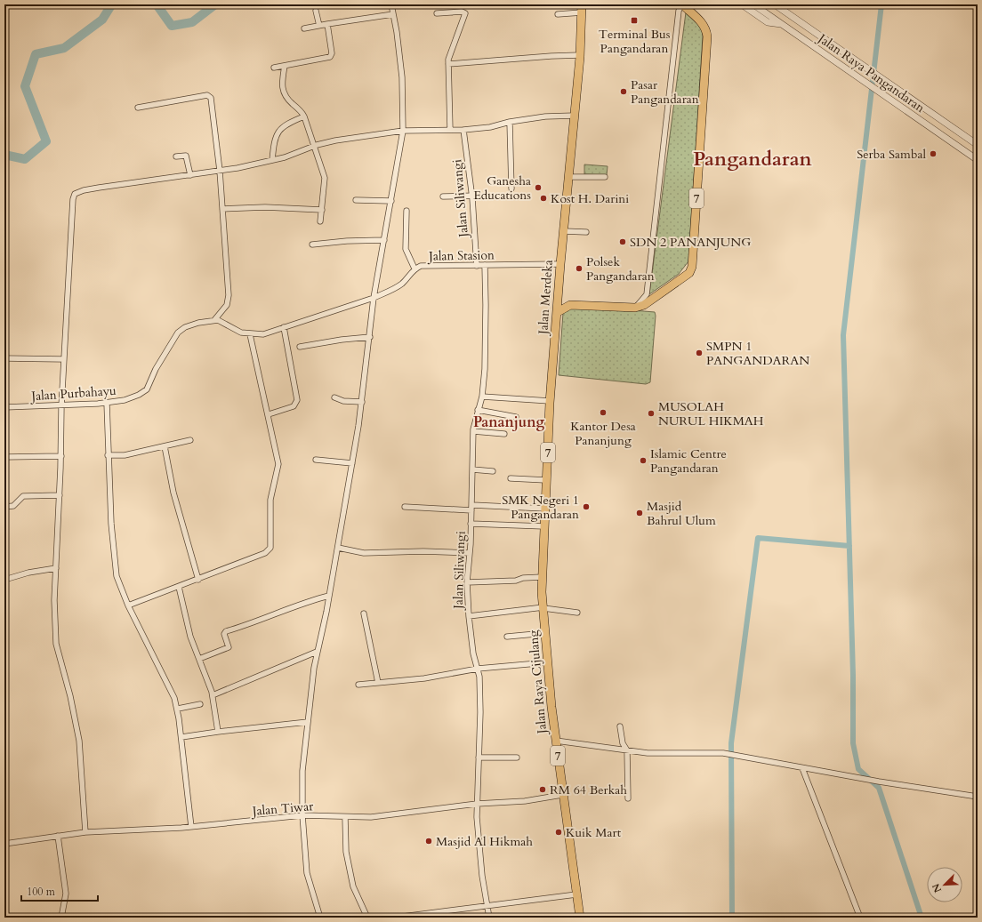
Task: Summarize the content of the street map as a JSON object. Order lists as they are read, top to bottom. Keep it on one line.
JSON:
{"streets":{"highway":["7","Jalan Merdeka","Jalan Raya Cijulang"],"street":["Jalan Raya Pangandaran","Jalan Siliwangi","Jalan Stasion","Jalan Purbahayu","Jalan Tiwar"]},"crossings":[["Jalan Siliwangi","Jalan Stasion"],["Jalan Siliwangi","Jalan Tiwar"],["Jalan Stasion","Jalan Merdeka"],["Jalan Merdeka","Jalan Raya Cijulang"],["Jalan Raya Cijulang","Jalan Tiwar"]],"districts":["Pangandaran","Pananjung"],"places":{"transit":["Terminal Bus Pangandaran"],"other":["Pasar Pangandaran","Serba Sambal","Ganesha Educations","Kost H. Darini","SDN 2 PANANJUNG","Polsek Pangandaran","SMPN 1 PANGANDARAN","Kantor Desa Pananjung","MUSOLAH NURUL HIKMAH","Islamic Centre Pangandaran","SMK Negeri 1 Pangandaran","Masjid Bahrul Ulum","RM 64 Berkah","Kuik Mart","Masjid Al Hikmah"]},"scale_bar":"100 m","north":"bottom left"}
